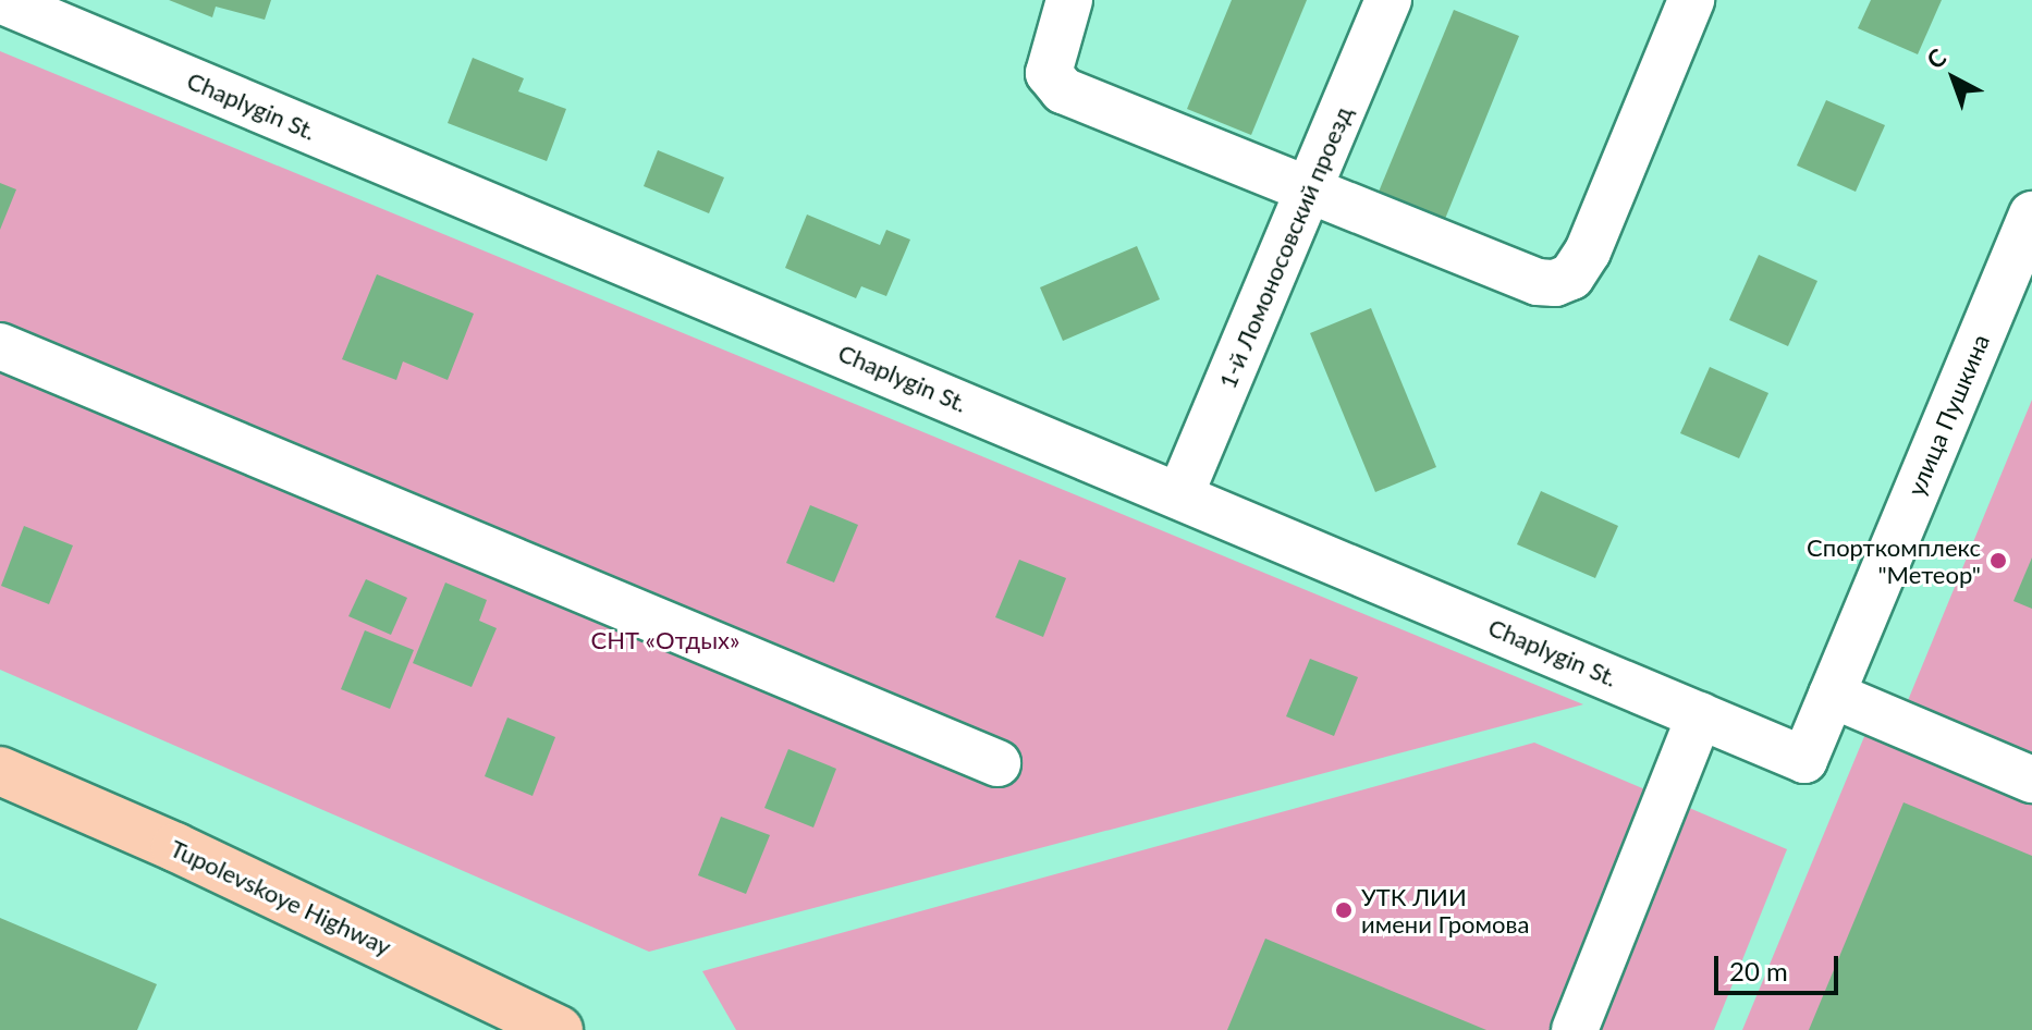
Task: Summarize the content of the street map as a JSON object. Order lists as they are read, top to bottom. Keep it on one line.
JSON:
{"streets":{"main road":["Tupolevskoye Highway"],"street":["Chaplygin St.","1-й Ломоносовский проезд","улица Пушкина"]},"crossings":[["Chaplygin St.","1-й Ломоносовский проезд"],["Chaplygin St.","улица Пушкина"]],"parks":["СНТ «Отдых»"],"places":["Спорткомплекс \"Метеор\"","УТК ЛИИ имени Громова"],"scale_bar":"20 m","north":"top left"}
